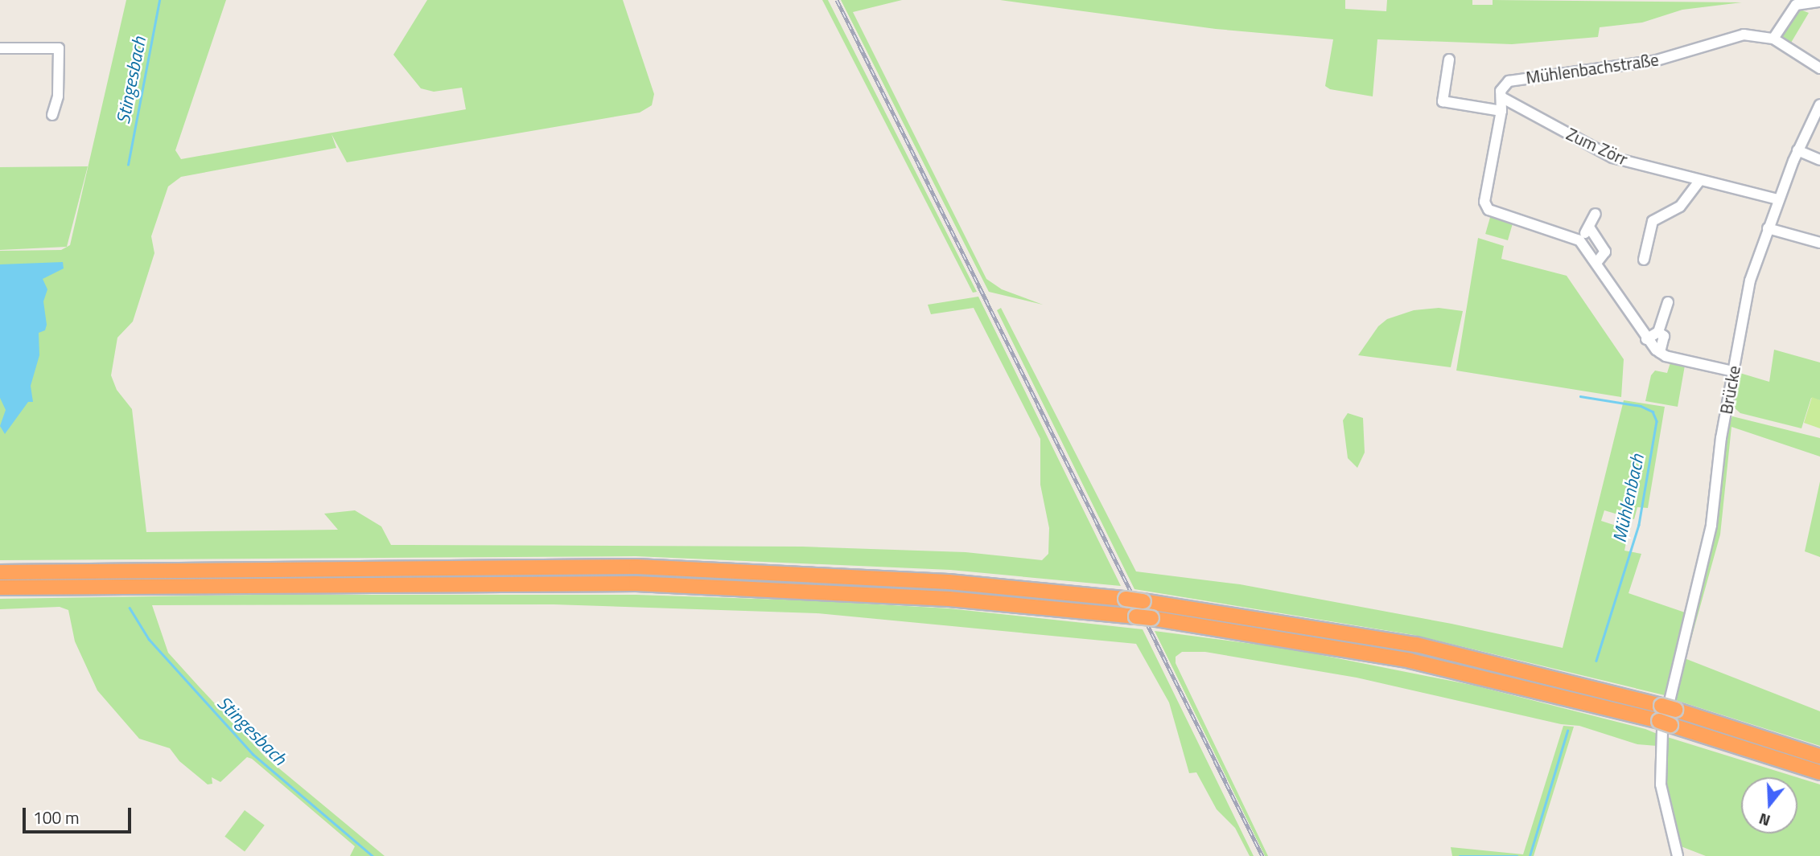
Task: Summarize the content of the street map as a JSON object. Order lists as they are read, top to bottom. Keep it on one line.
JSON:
{"streets":{"street":["Mühlenbachstraße","Zum Zörr","Brücke"]},"crossings":[["Mühlenbachstraße","Zum Zörr"],["Zum Zörr","Brücke"]],"water":["Stingesbach","Mühlenbach"],"scale_bar":"100 m","north":"bottom"}
